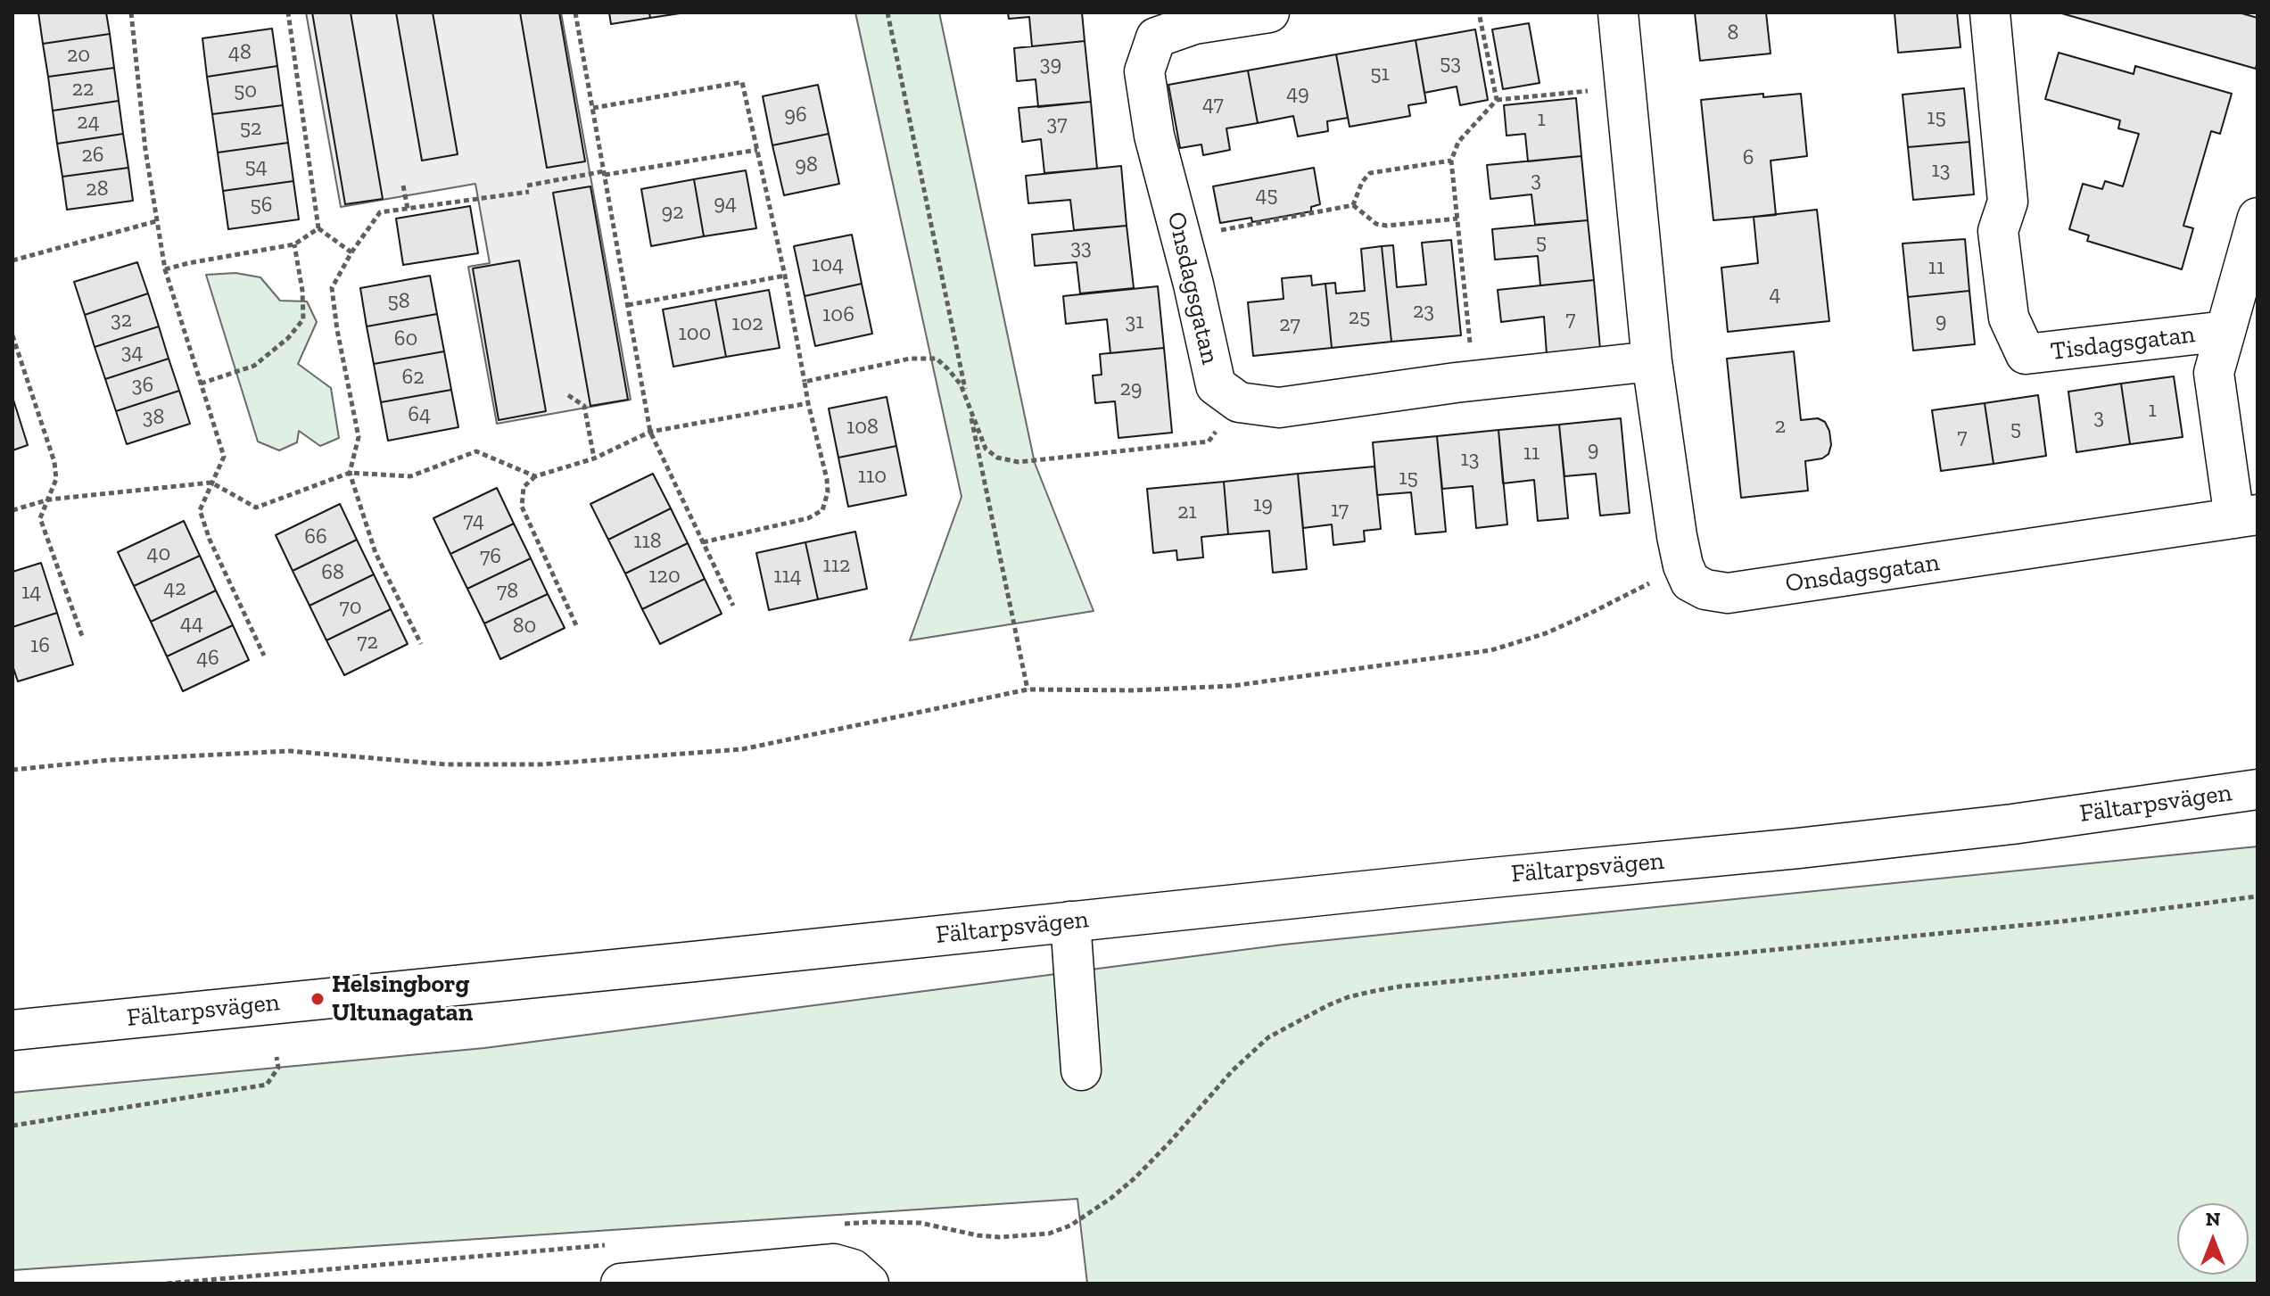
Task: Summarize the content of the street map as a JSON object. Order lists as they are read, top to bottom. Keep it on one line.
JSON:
{"streets":{"street":["Onsdagsgatan","Tisdagsgatan","Fältarpsvägen"]},"crossings":[["Onsdagsgatan","Tisdagsgatan"]],"places":["Helsingborg Ultunagatan"],"house_numbers":["8","48","20","53","39","51","22","50","49","47","96","15","1","24","37","52","26","6","98","54","13","3","28","45","94","56","92","5","33","104","11","4","58","23","106","25","7","32","9","31","102","27","100","60","34","62","36","29","1","64","38","3","2","108","5","7","9","11","13","110","15","19","17","21","74","66","118","40","76","112","68","120","114","42","78","14","70","44","80","72","16","46"],"north":"top"}
